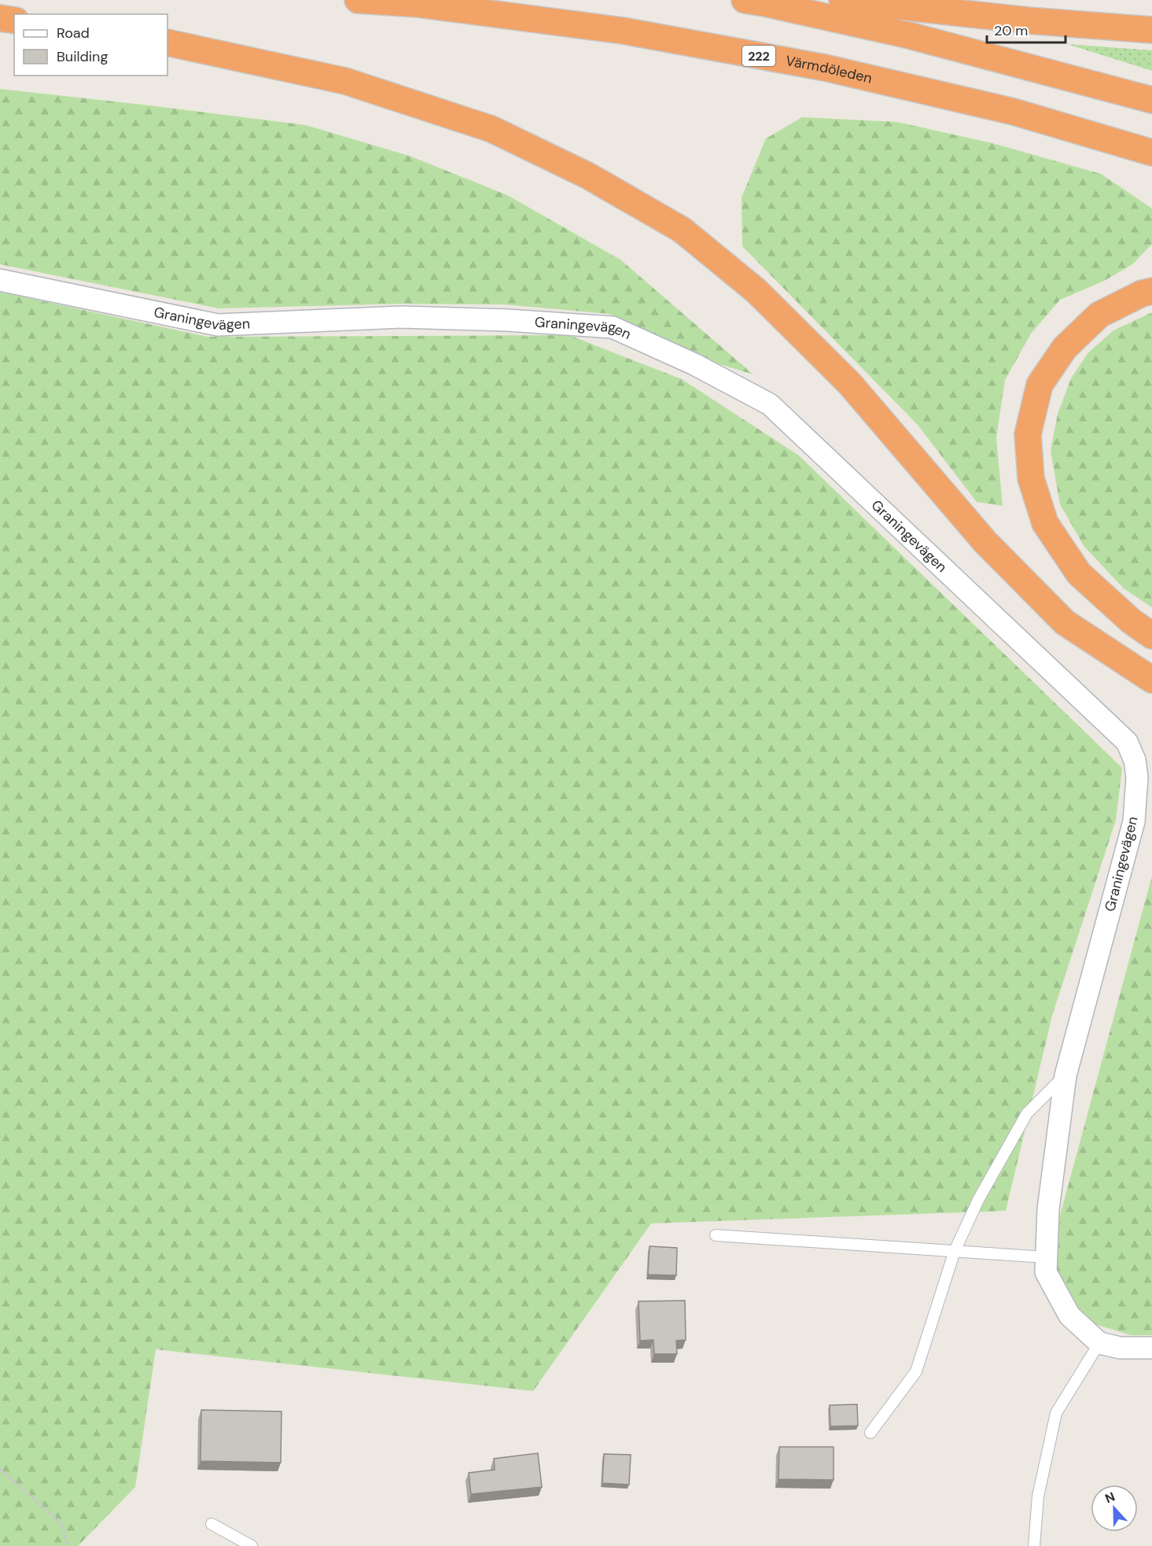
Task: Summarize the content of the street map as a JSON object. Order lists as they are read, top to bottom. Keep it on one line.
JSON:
{"streets":{"highway":["222","Värmdöleden"],"street":["Graningevägen"]},"legend":["Road","Building"],"scale_bar":"20 m","north":"top"}
